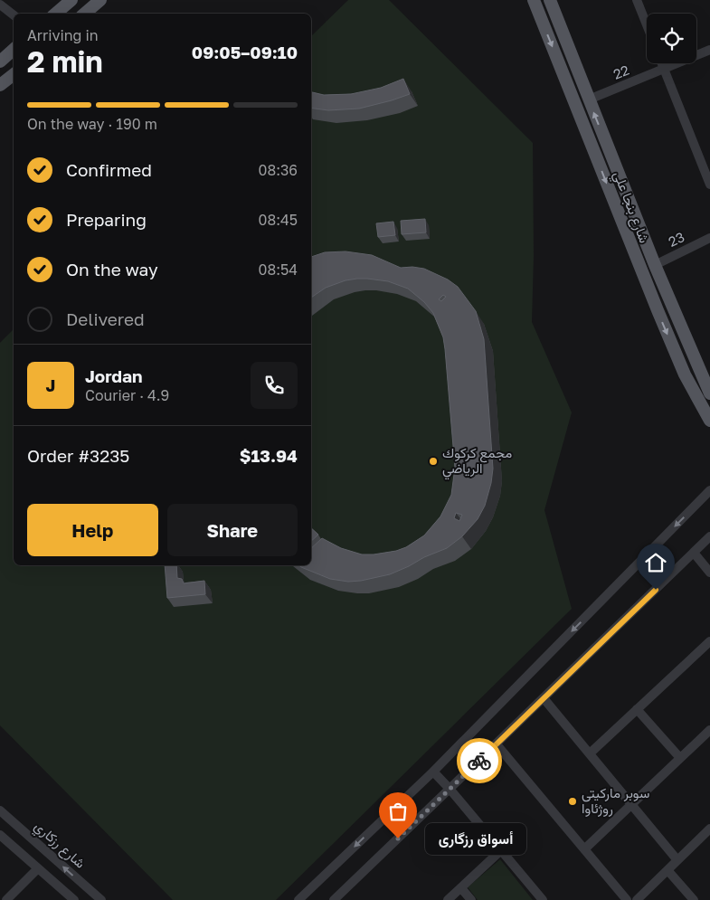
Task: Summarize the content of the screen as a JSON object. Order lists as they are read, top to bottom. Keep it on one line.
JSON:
{"streets":{"main road":["شارع بنجا علي"],"street":["22","23","شارع رزكاري"]},"crossings":[["22","شارع بنجا علي"],["شارع بنجا علي","23"]],"places":["مجمع كركوك الرياضي","سوبر ماركيتى روژئاوا","أسواق رزگارى"],"page":{"heading":["2 min","Arriving in","09:05–09:10"],"panel":["Jordan","Courier · 4.9","Order #3235","$13.94"],"bar":"On the way · 190 m","list":[["Confirmed","08:36"],["Preparing","08:45"],["On the way","08:54"],"Delivered"],"round":"J","buttons":["Help","Share"],"bubble":"أسواق رزگارى"}}
